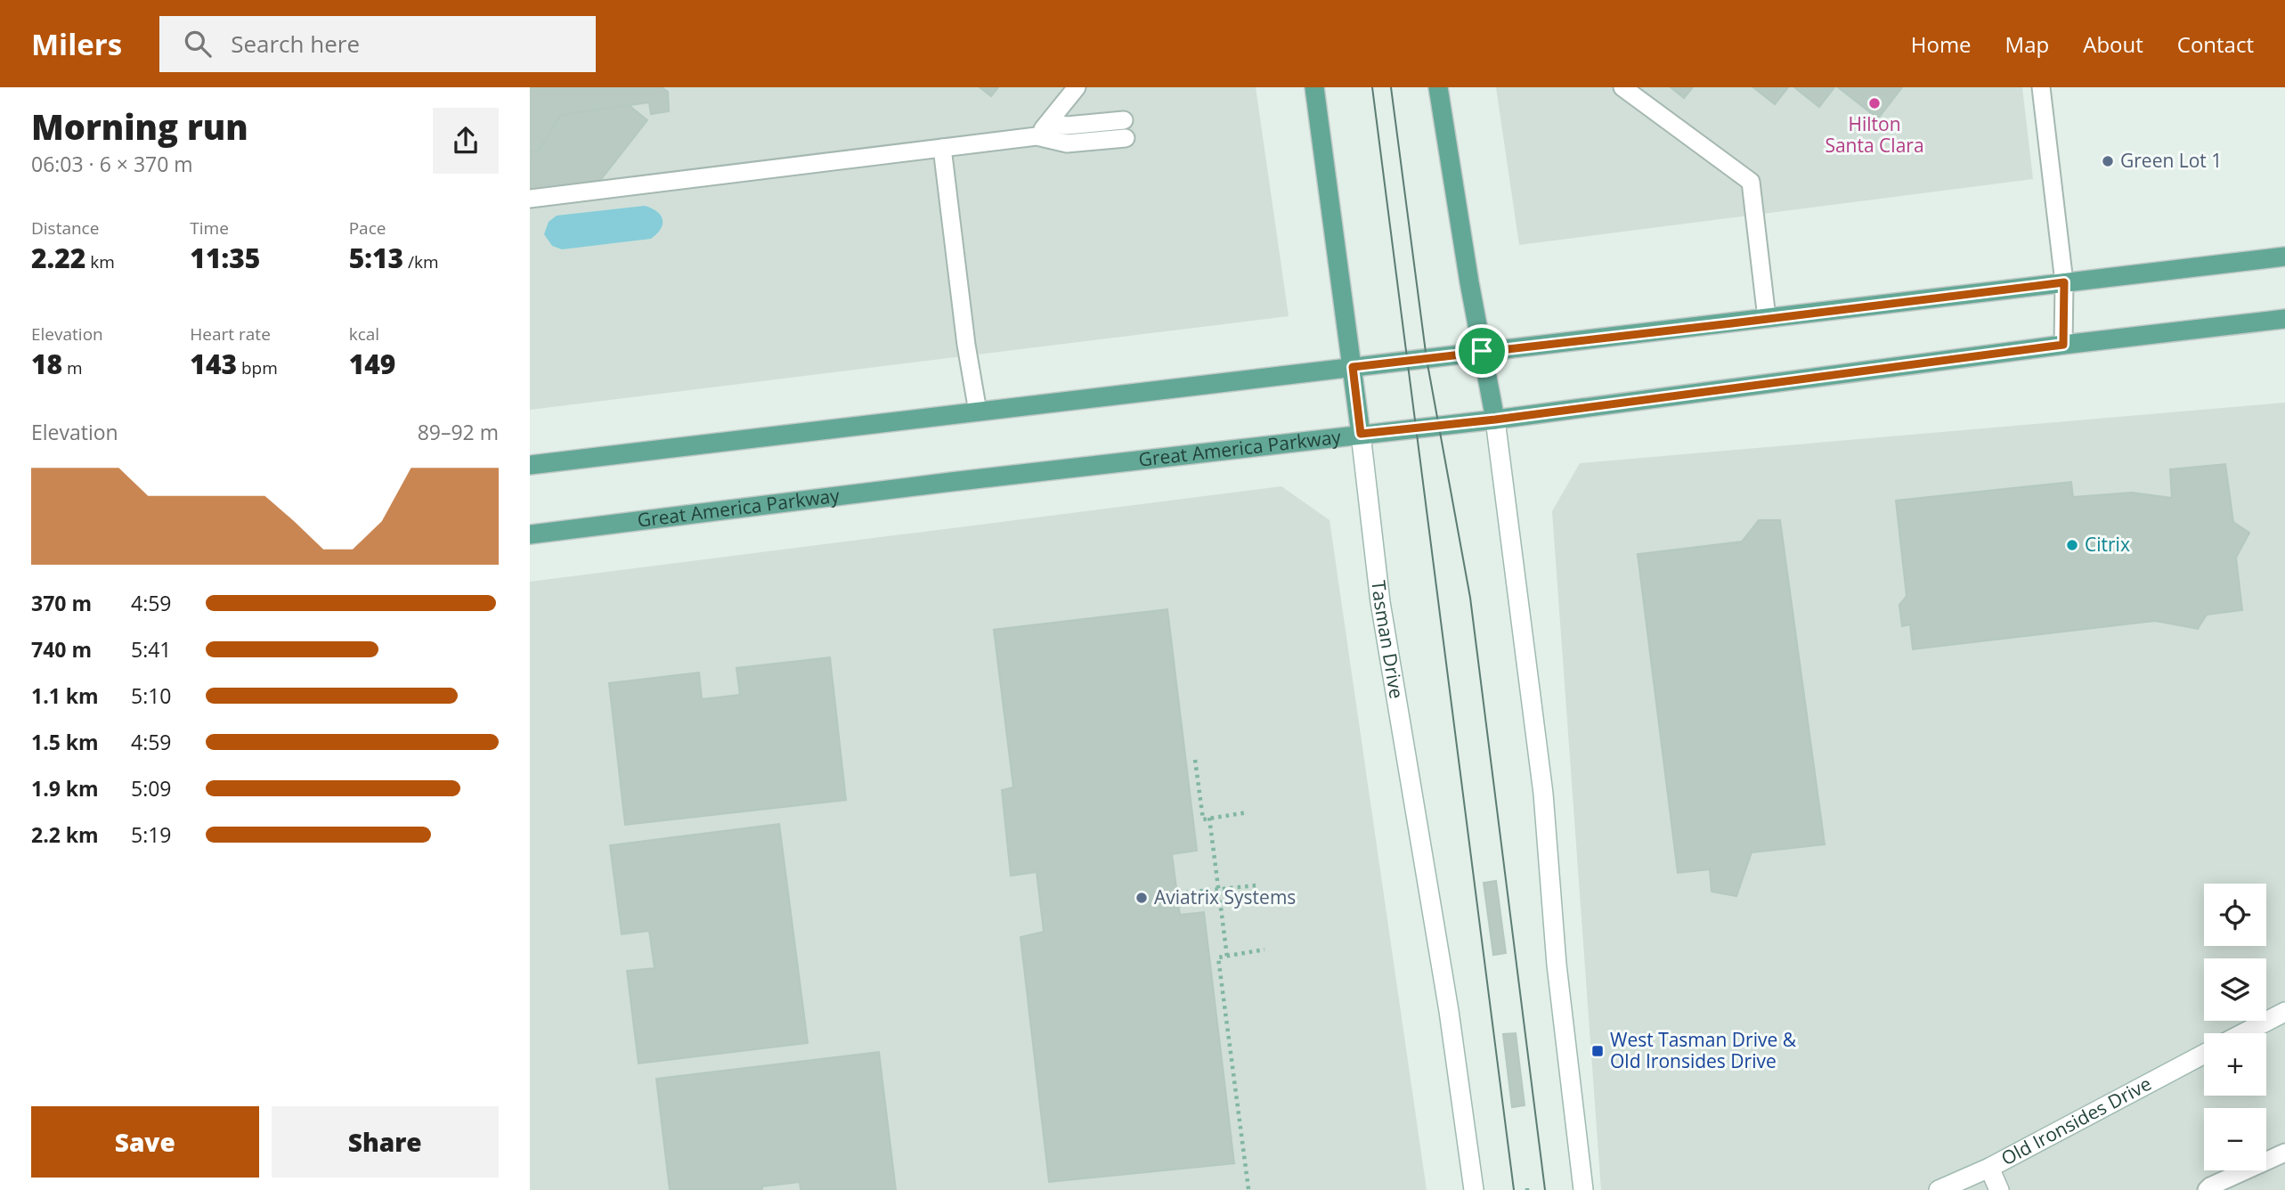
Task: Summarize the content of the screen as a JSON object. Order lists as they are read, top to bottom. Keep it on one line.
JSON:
{"streets":{"main road":["Great America Parkway","Tasman Drive","Old Ironsides Drive"]},"crossings":[["Great America Parkway","Tasman Drive"]],"places":{"other":["Hilton Santa Clara","Green Lot 1","Citrix","Aviatrix Systems"],"transit":["West Tasman Drive & Old Ironsides Drive"]},"page":{"header":"Milers","search":"Search here","nav":["Home","Map","About","Contact"],"heading":["Morning run","06:03 · 6 × 370 m"],"stats":[["Distance","2.22 km"],["Time","11:35"],["Pace","5:13 /km"],["Elevation","18 m"],["Heart rate","143 bpm"],["kcal","149"]],"chart":["Elevation","89–92 m"],"list":[{"name":"370 m","note":"4:59"},{"name":"740 m","note":"5:41"},{"name":"1.1 km","note":"5:10"},{"name":"1.5 km","note":"4:59"},{"name":"1.9 km","note":"5:09"},{"name":"2.2 km","note":"5:19"}],"map_buttons":["+","−"],"buttons":["Save","Share"]}}
